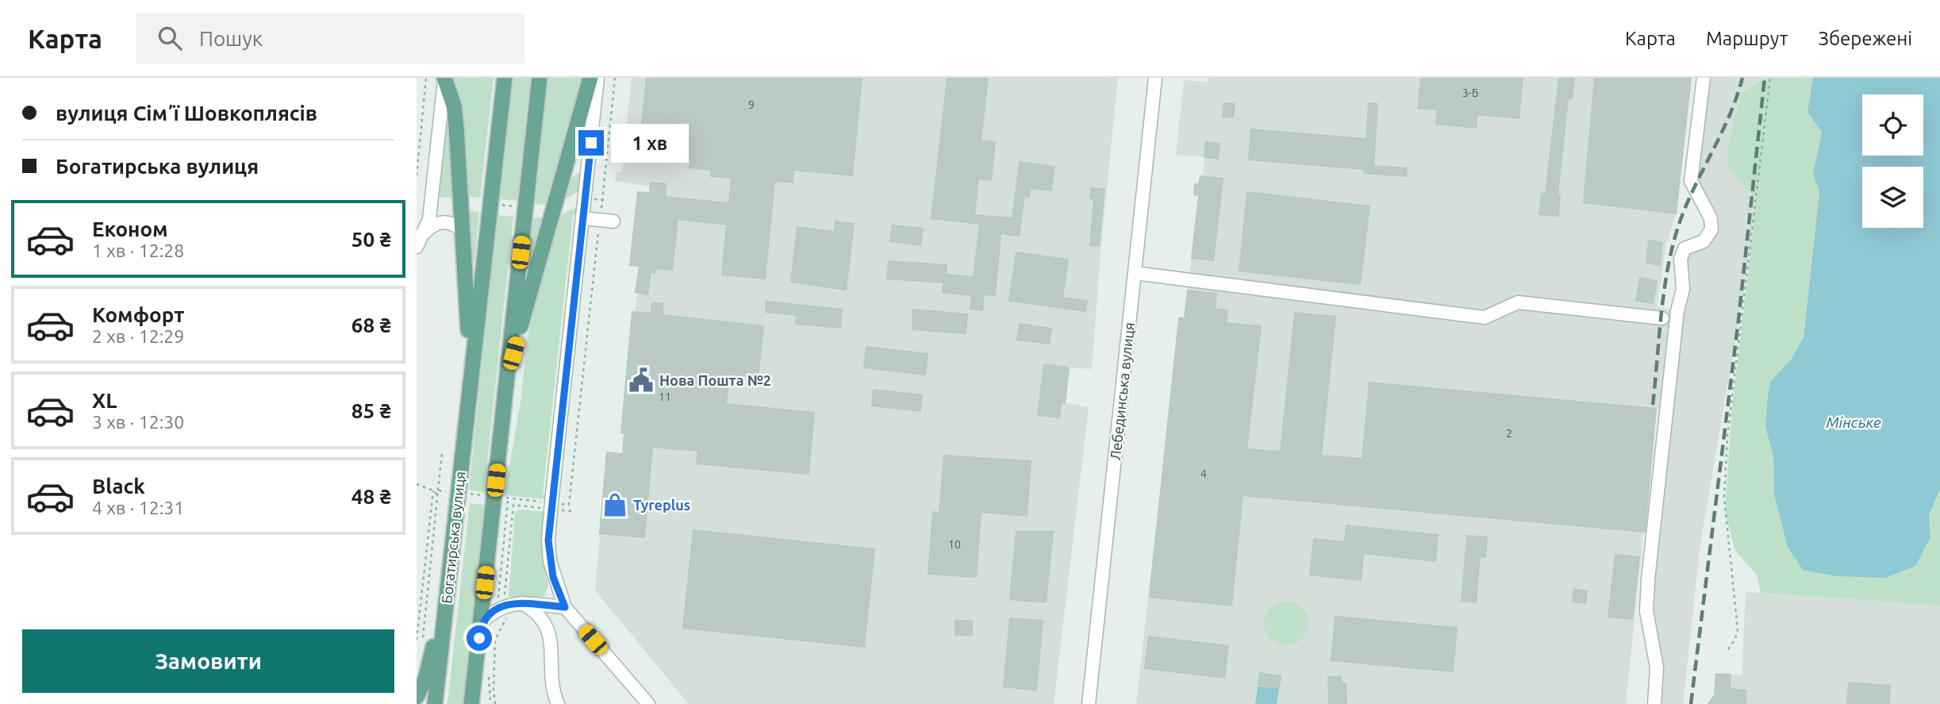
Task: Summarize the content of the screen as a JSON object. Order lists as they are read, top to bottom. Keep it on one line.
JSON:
{"streets":{"main road":["Богатирська вулиця"],"street":["Лебединська вулиця"]},"water":["Мінське"],"places":{"public building":["Нова Пошта №2"],"shop":["Tyreplus"]},"house_numbers":["3-Б","9","11","2","4","10"],"page":{"header":"Карта","search":"Пошук","nav":["Карта","Маршрут","Збережені"],"banner":["вулиця Сімʼї Шовкоплясів","Богатирська вулиця"],"bubble":"1 хв","list":[{"name":"Економ","note":"1 хв · 12:28","value":"50 ₴"},{"name":"Комфорт","note":"2 хв · 12:29","value":"68 ₴"},{"name":"XL","note":"3 хв · 12:30","value":"85 ₴"},{"name":"Black","note":"4 хв · 12:31","value":"48 ₴"}],"buttons":"Замовити"}}
